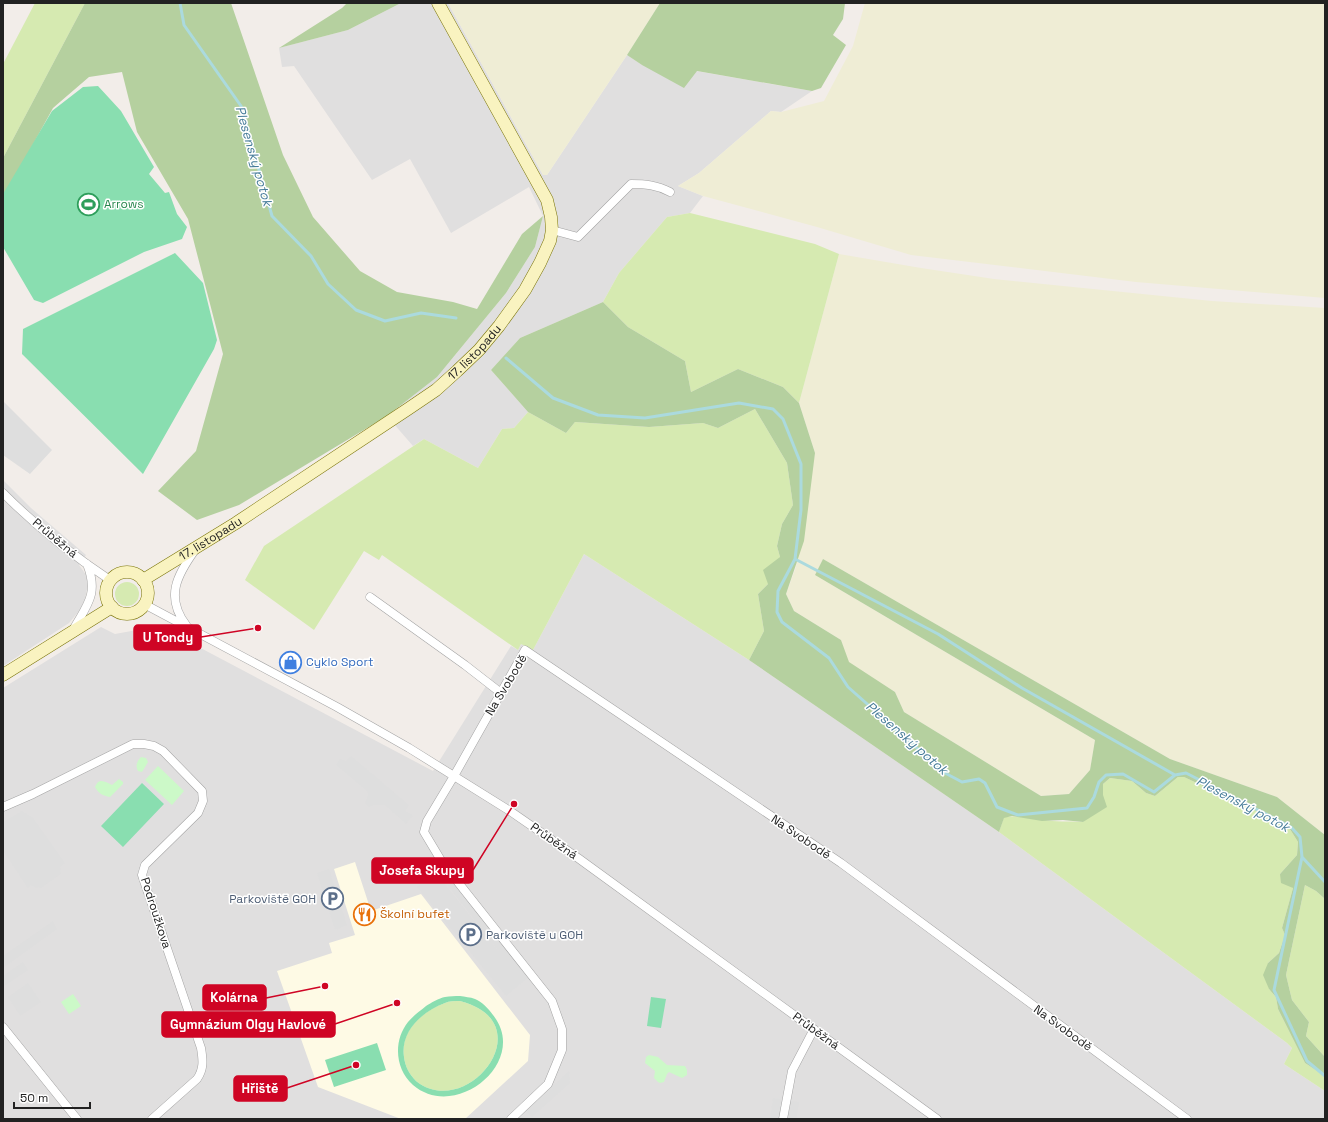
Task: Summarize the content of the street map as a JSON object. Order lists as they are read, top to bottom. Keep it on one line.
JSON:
{"streets":{"main road":["17. listopadu"],"street":["Průběžná","Na Svobodě","Podroužkova"]},"crossings":[["17. listopadu","Průběžná"],["Průběžná","Na Svobodě"]],"water":["Plesenský potok"],"places":{"sports":["Arrows"],"other":["U Tondy","Josefa Skupy","Kolárna","Gymnázium Olgy Havlové","Hřiště"],"shop":["Cyklo Sport"],"parking":["Parkoviště GOH","Parkoviště u GOH"],"restaurant":["Školní bufet"]},"scale_bar":"50 m"}
